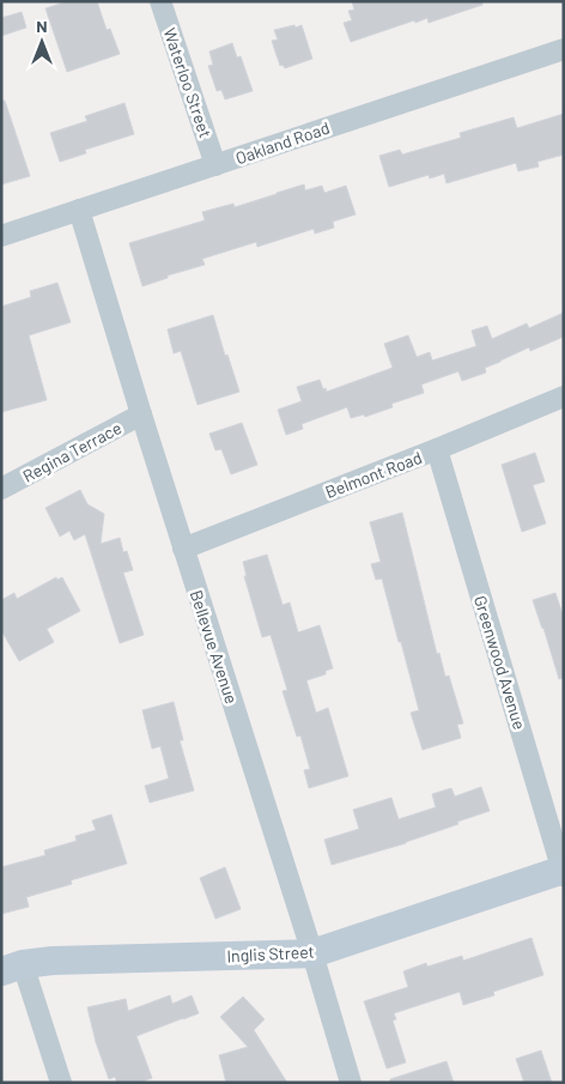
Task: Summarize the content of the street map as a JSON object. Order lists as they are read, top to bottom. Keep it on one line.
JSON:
{"streets":{"street":["Waterloo Street","Oakland Road","Regina Terrace","Belmont Road","Bellevue Avenue","Greenwood Avenue","Inglis Street"]},"crossings":[["Waterloo Street","Oakland Road"],["Oakland Road","Bellevue Avenue"],["Regina Terrace","Bellevue Avenue"],["Belmont Road","Bellevue Avenue"],["Belmont Road","Greenwood Avenue"],["Bellevue Avenue","Inglis Street"],["Greenwood Avenue","Inglis Street"]],"north":"top"}
